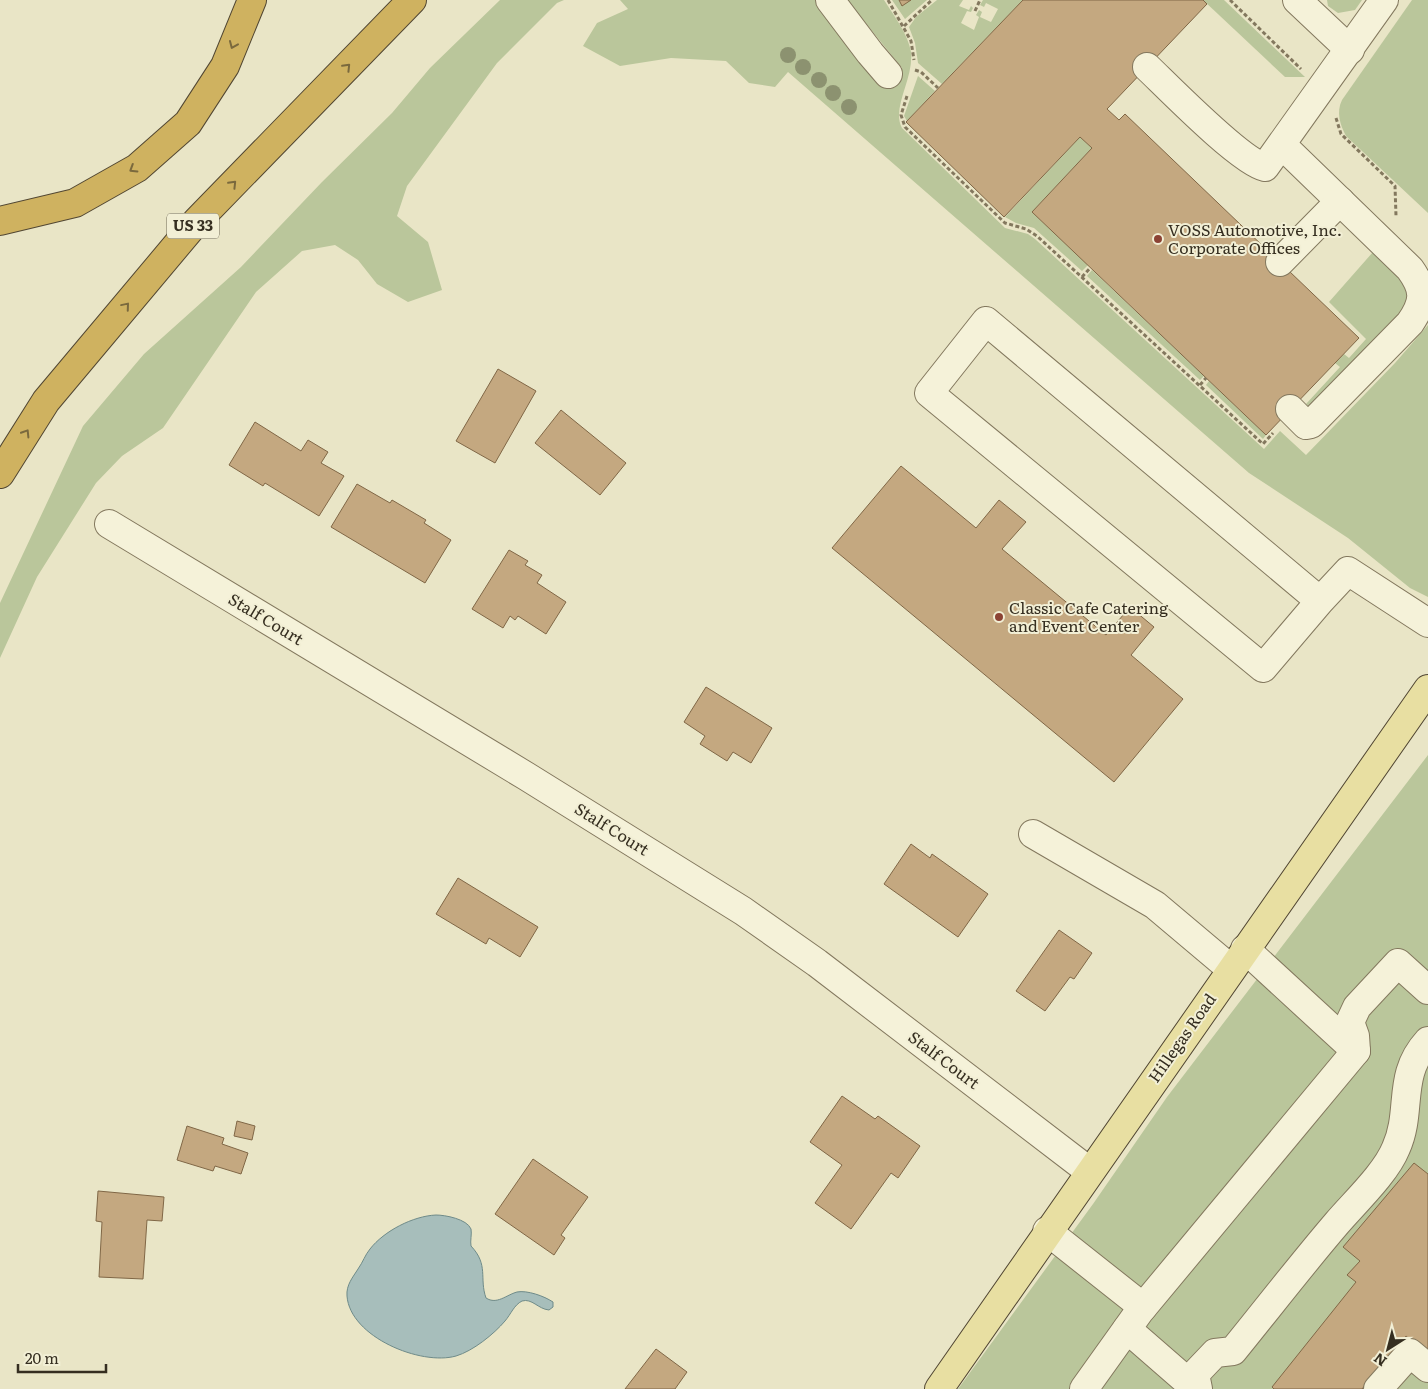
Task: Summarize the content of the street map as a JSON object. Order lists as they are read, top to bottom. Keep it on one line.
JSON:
{"streets":{"highway":["US 33"],"main road":["Hillegas Road"],"street":["Stalf Court"]},"crossings":[["Stalf Court","Hillegas Road"]],"places":["VOSS Automotive, Inc. Corporate Offices","Classic Cafe Catering and Event Center"],"scale_bar":"20 m","north":"bottom left"}
